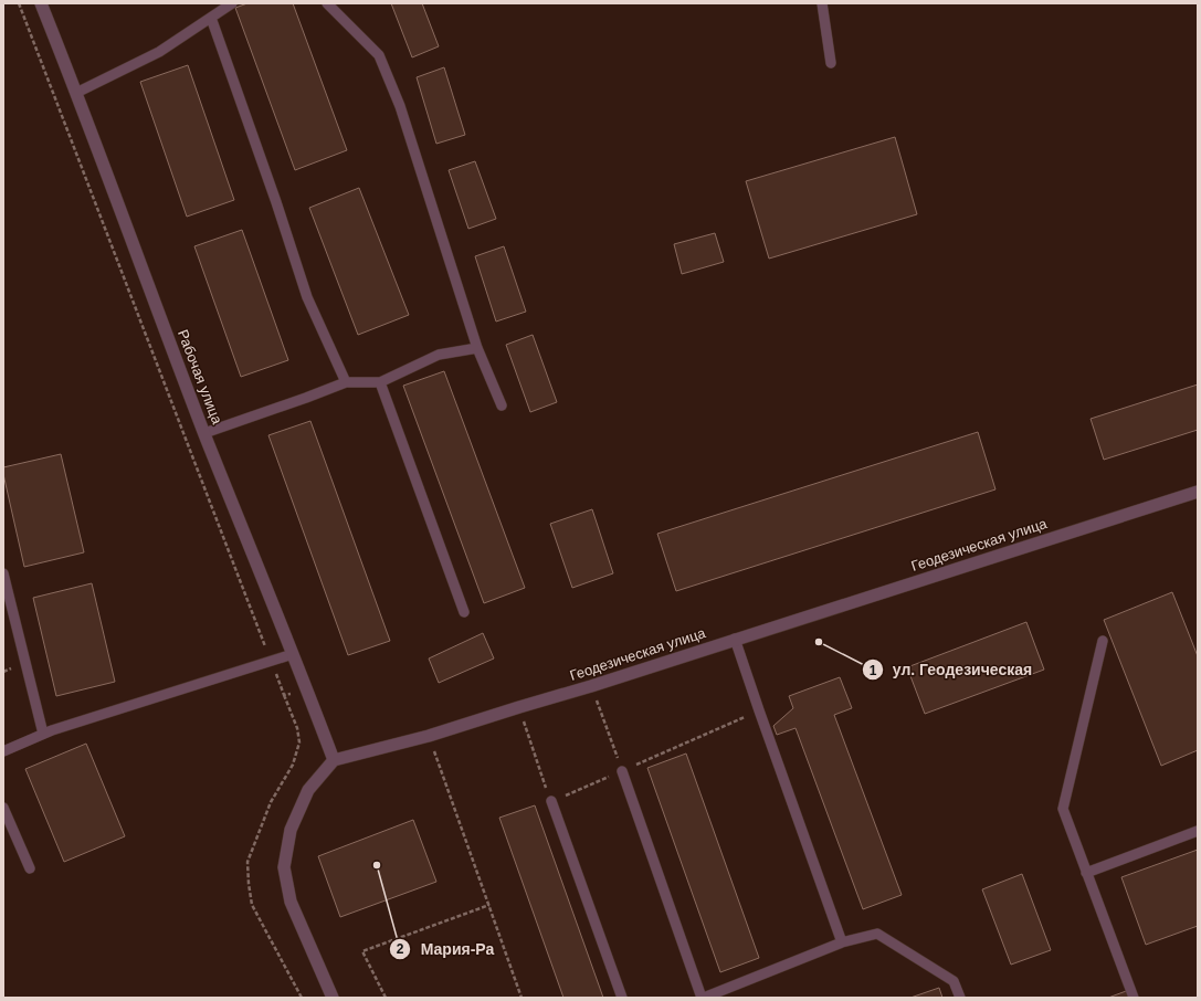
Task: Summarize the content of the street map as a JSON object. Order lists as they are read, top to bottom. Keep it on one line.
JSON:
{"streets":{"street":["Рабочая улица","Геодезическая улица"]},"crossings":[["Рабочая улица","Геодезическая улица"]],"places":["ул. Геодезическая","Мария-Ра"]}
